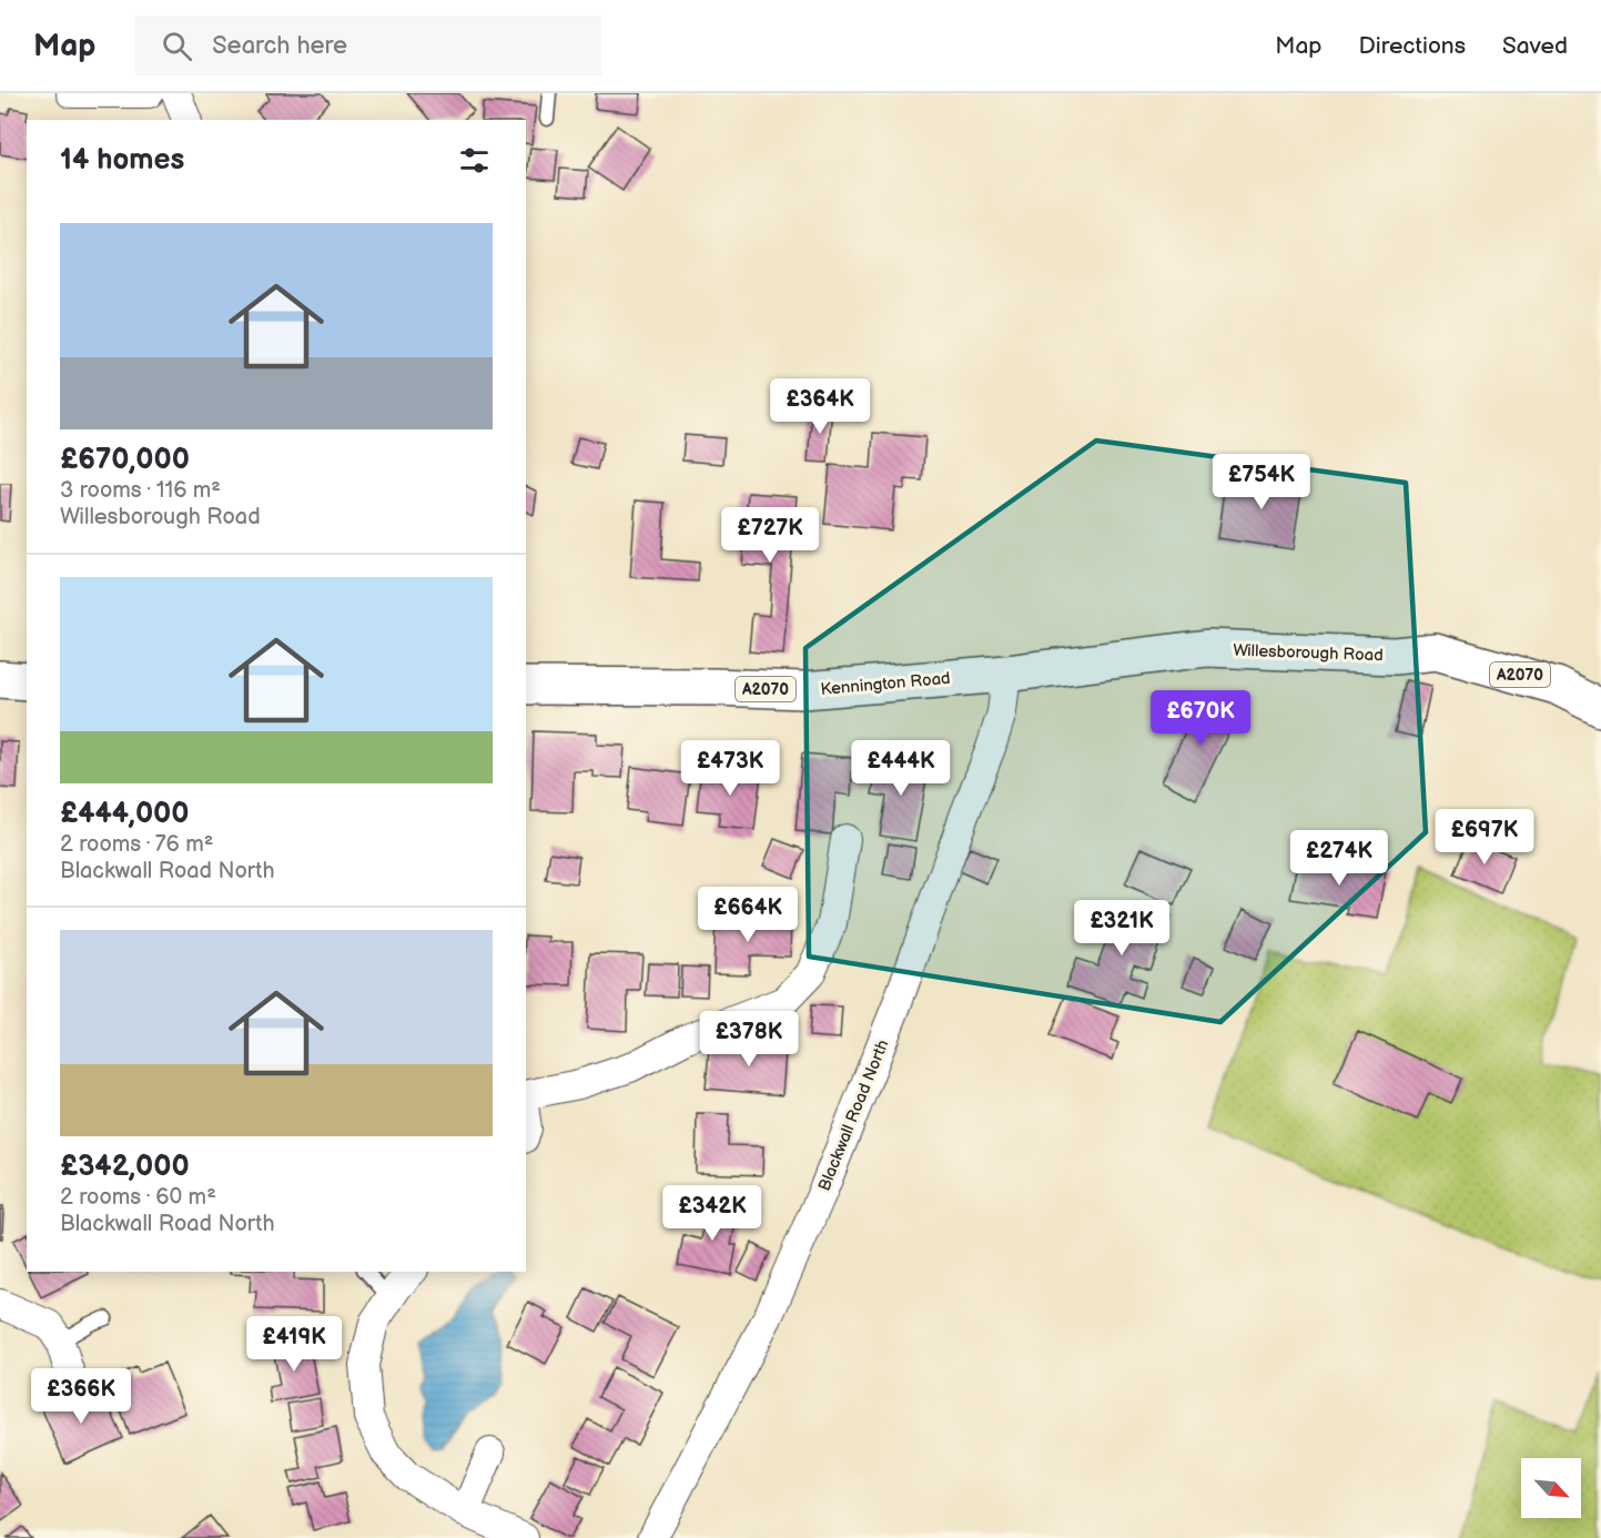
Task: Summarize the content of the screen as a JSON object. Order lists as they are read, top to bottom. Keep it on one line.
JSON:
{"streets":{"main road":["Willesborough Road","A2070","Kennington Road"],"street":["Blackwall Road North"]},"crossings":[["Willesborough Road","Kennington Road"],["Willesborough Road","Blackwall Road North"],["Kennington Road","Blackwall Road North"]],"north":"bottom right","page":{"header":"Map","search":"Search here","nav":["Map","Directions","Saved"],"heading":"14 homes","list":[{"name":"£670,000","note":"3 rooms · 116 m² · Willesborough Road"},{"name":"£444,000","note":"2 rooms · 76 m² · Blackwall Road North"},{"name":"£342,000","note":"2 rooms · 60 m² · Blackwall Road North"}],"price":["£364K","£754K","£727K","£670K","£473K","£444K","£697K","£274K","£664K","£321K","£378K","£342K","£419K","£366K"]}}
